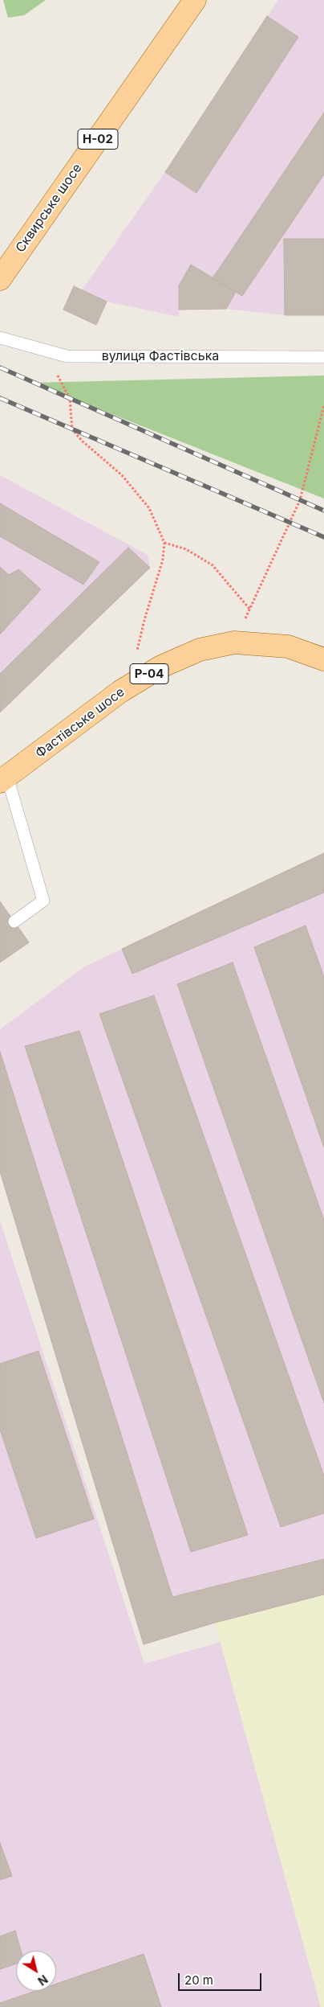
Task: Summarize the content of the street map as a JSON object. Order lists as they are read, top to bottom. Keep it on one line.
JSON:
{"streets":{"main road":["Н-02","Сквирське шосе","Р-04","Фастівське шосе"],"lane":["вулиця Фастівська"]},"scale_bar":"20 m","north":"bottom right"}
